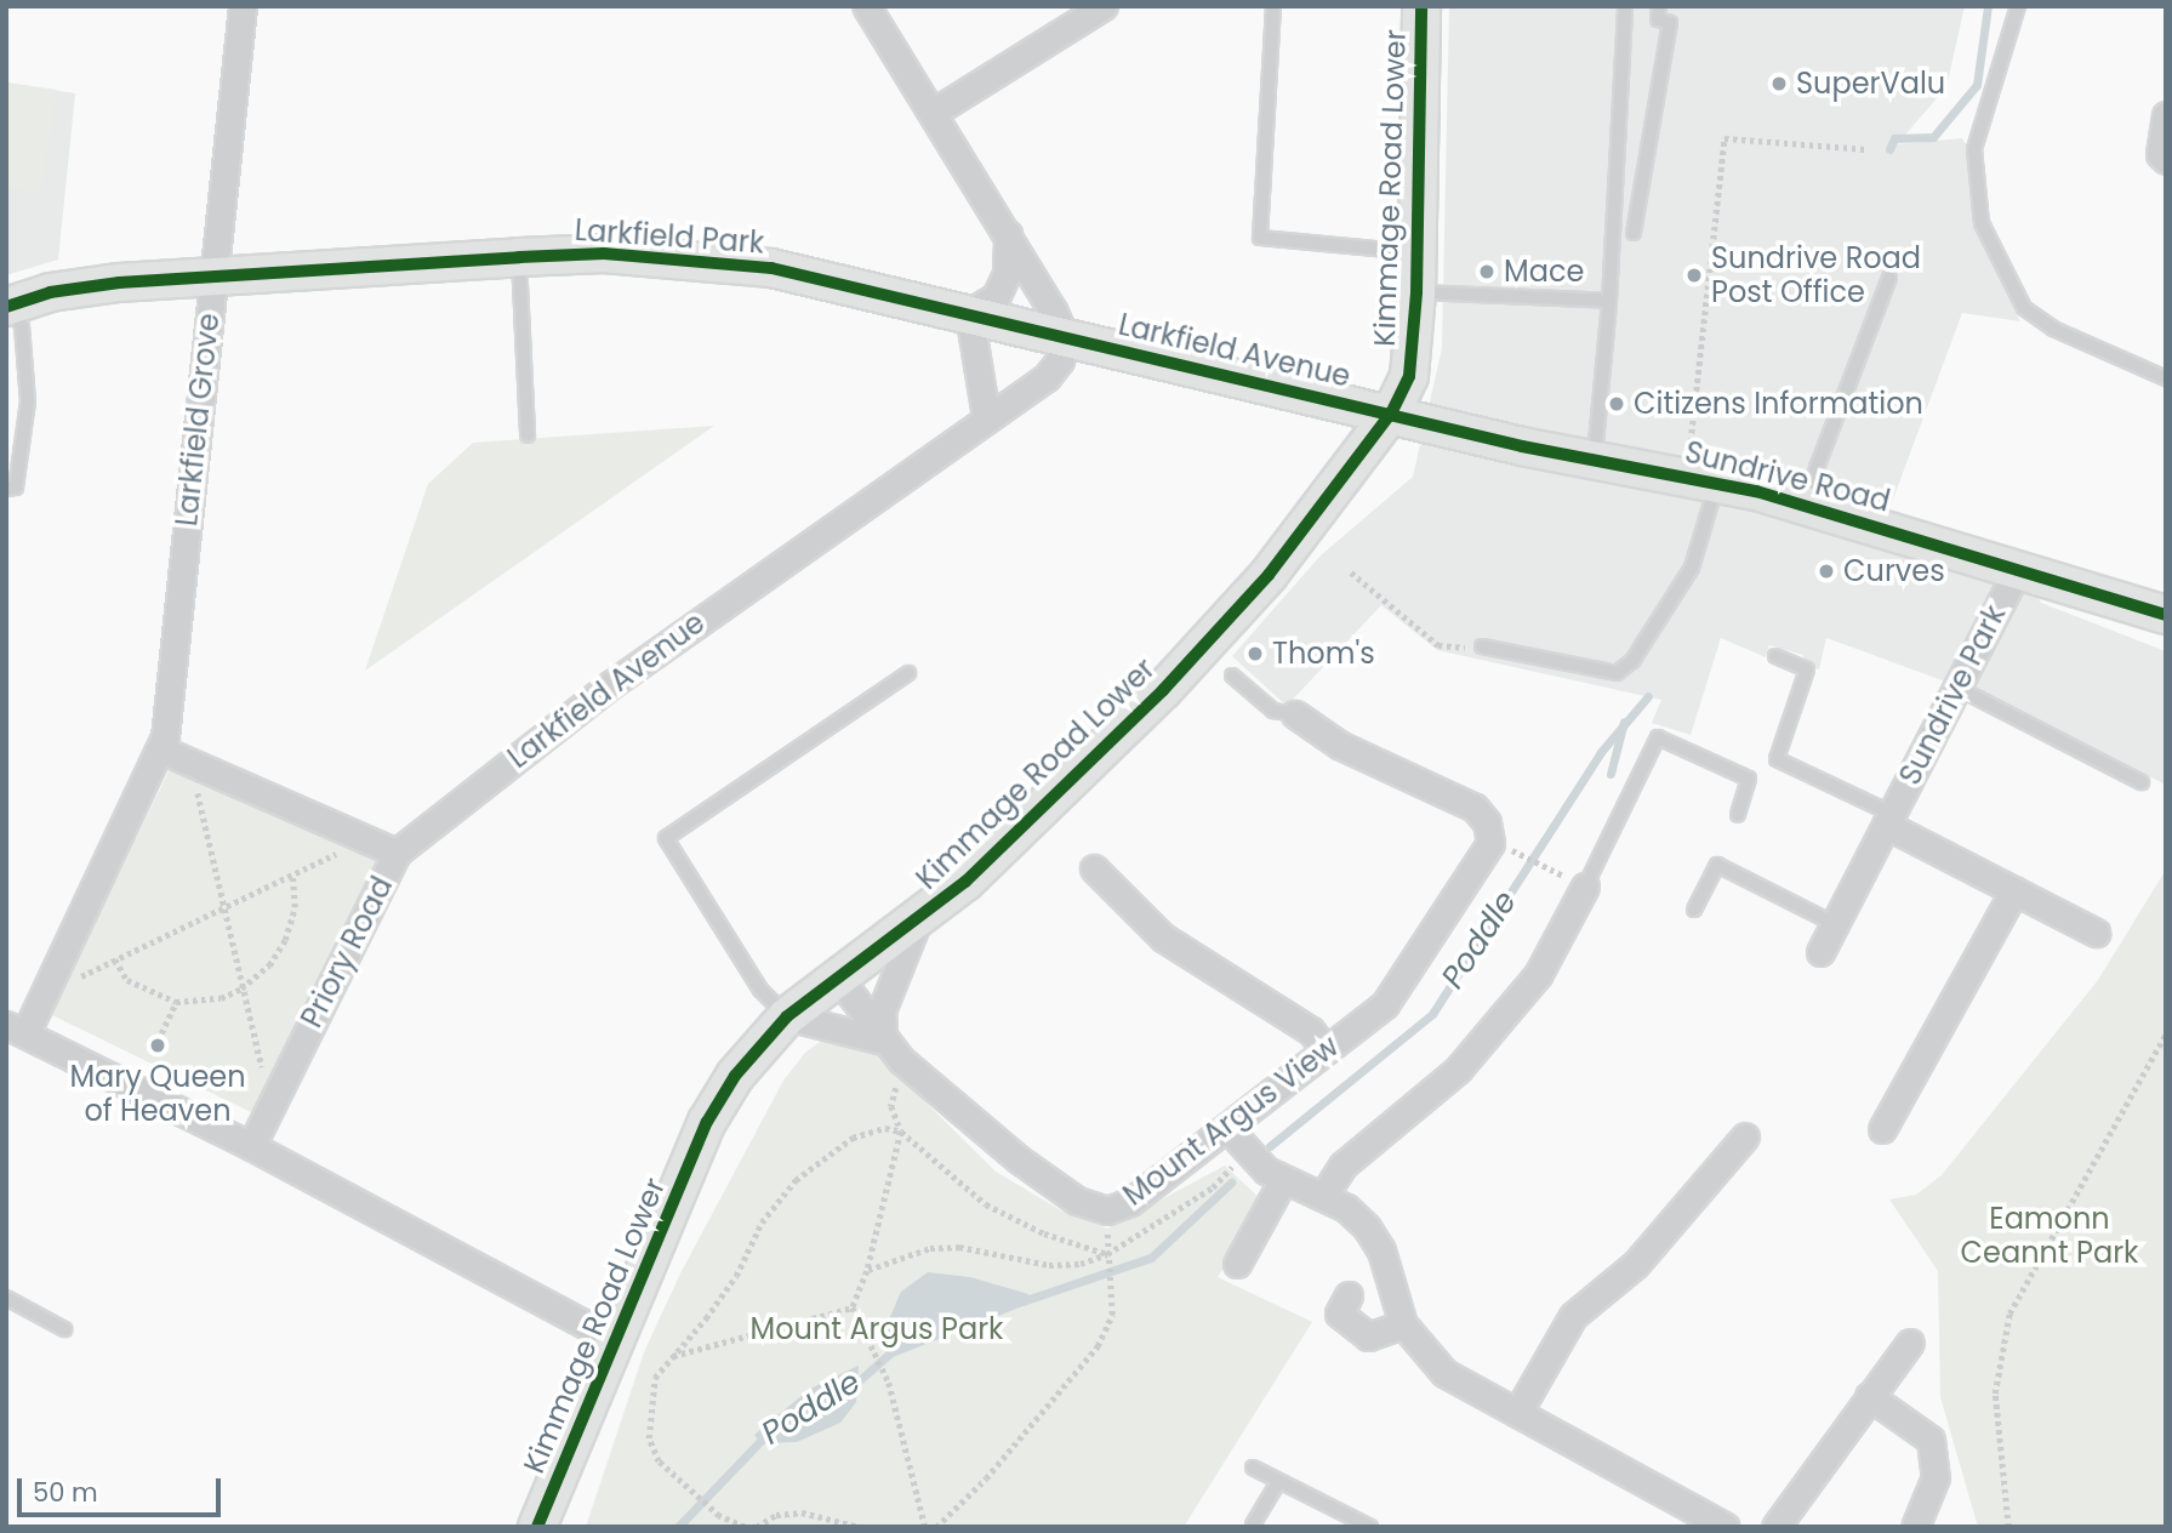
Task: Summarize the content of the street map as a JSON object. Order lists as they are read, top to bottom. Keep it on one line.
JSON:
{"streets":{"street":["Kimmage Road Lower","Larkfield Park","Larkfield Avenue","Larkfield Grove","Sundrive Road","Sundrive Park","Priory Road","Mount Argus View"]},"crossings":[["Kimmage Road Lower","Larkfield Avenue"],["Kimmage Road Lower","Sundrive Road"],["Kimmage Road Lower","Mount Argus View"],["Larkfield Park","Larkfield Avenue"],["Larkfield Park","Larkfield Grove"],["Larkfield Avenue","Sundrive Road"],["Larkfield Avenue","Priory Road"],["Larkfield Grove","Priory Road"],["Sundrive Road","Sundrive Park"]],"water":["Poddle"],"parks":["Eamonn Ceannt Park","Mount Argus Park"],"places":["SuperValu","Mace","Sundrive Road Post Office","Citizens Information","Curves","Thom's","Mary Queen of Heaven"],"scale_bar":"50 m"}
